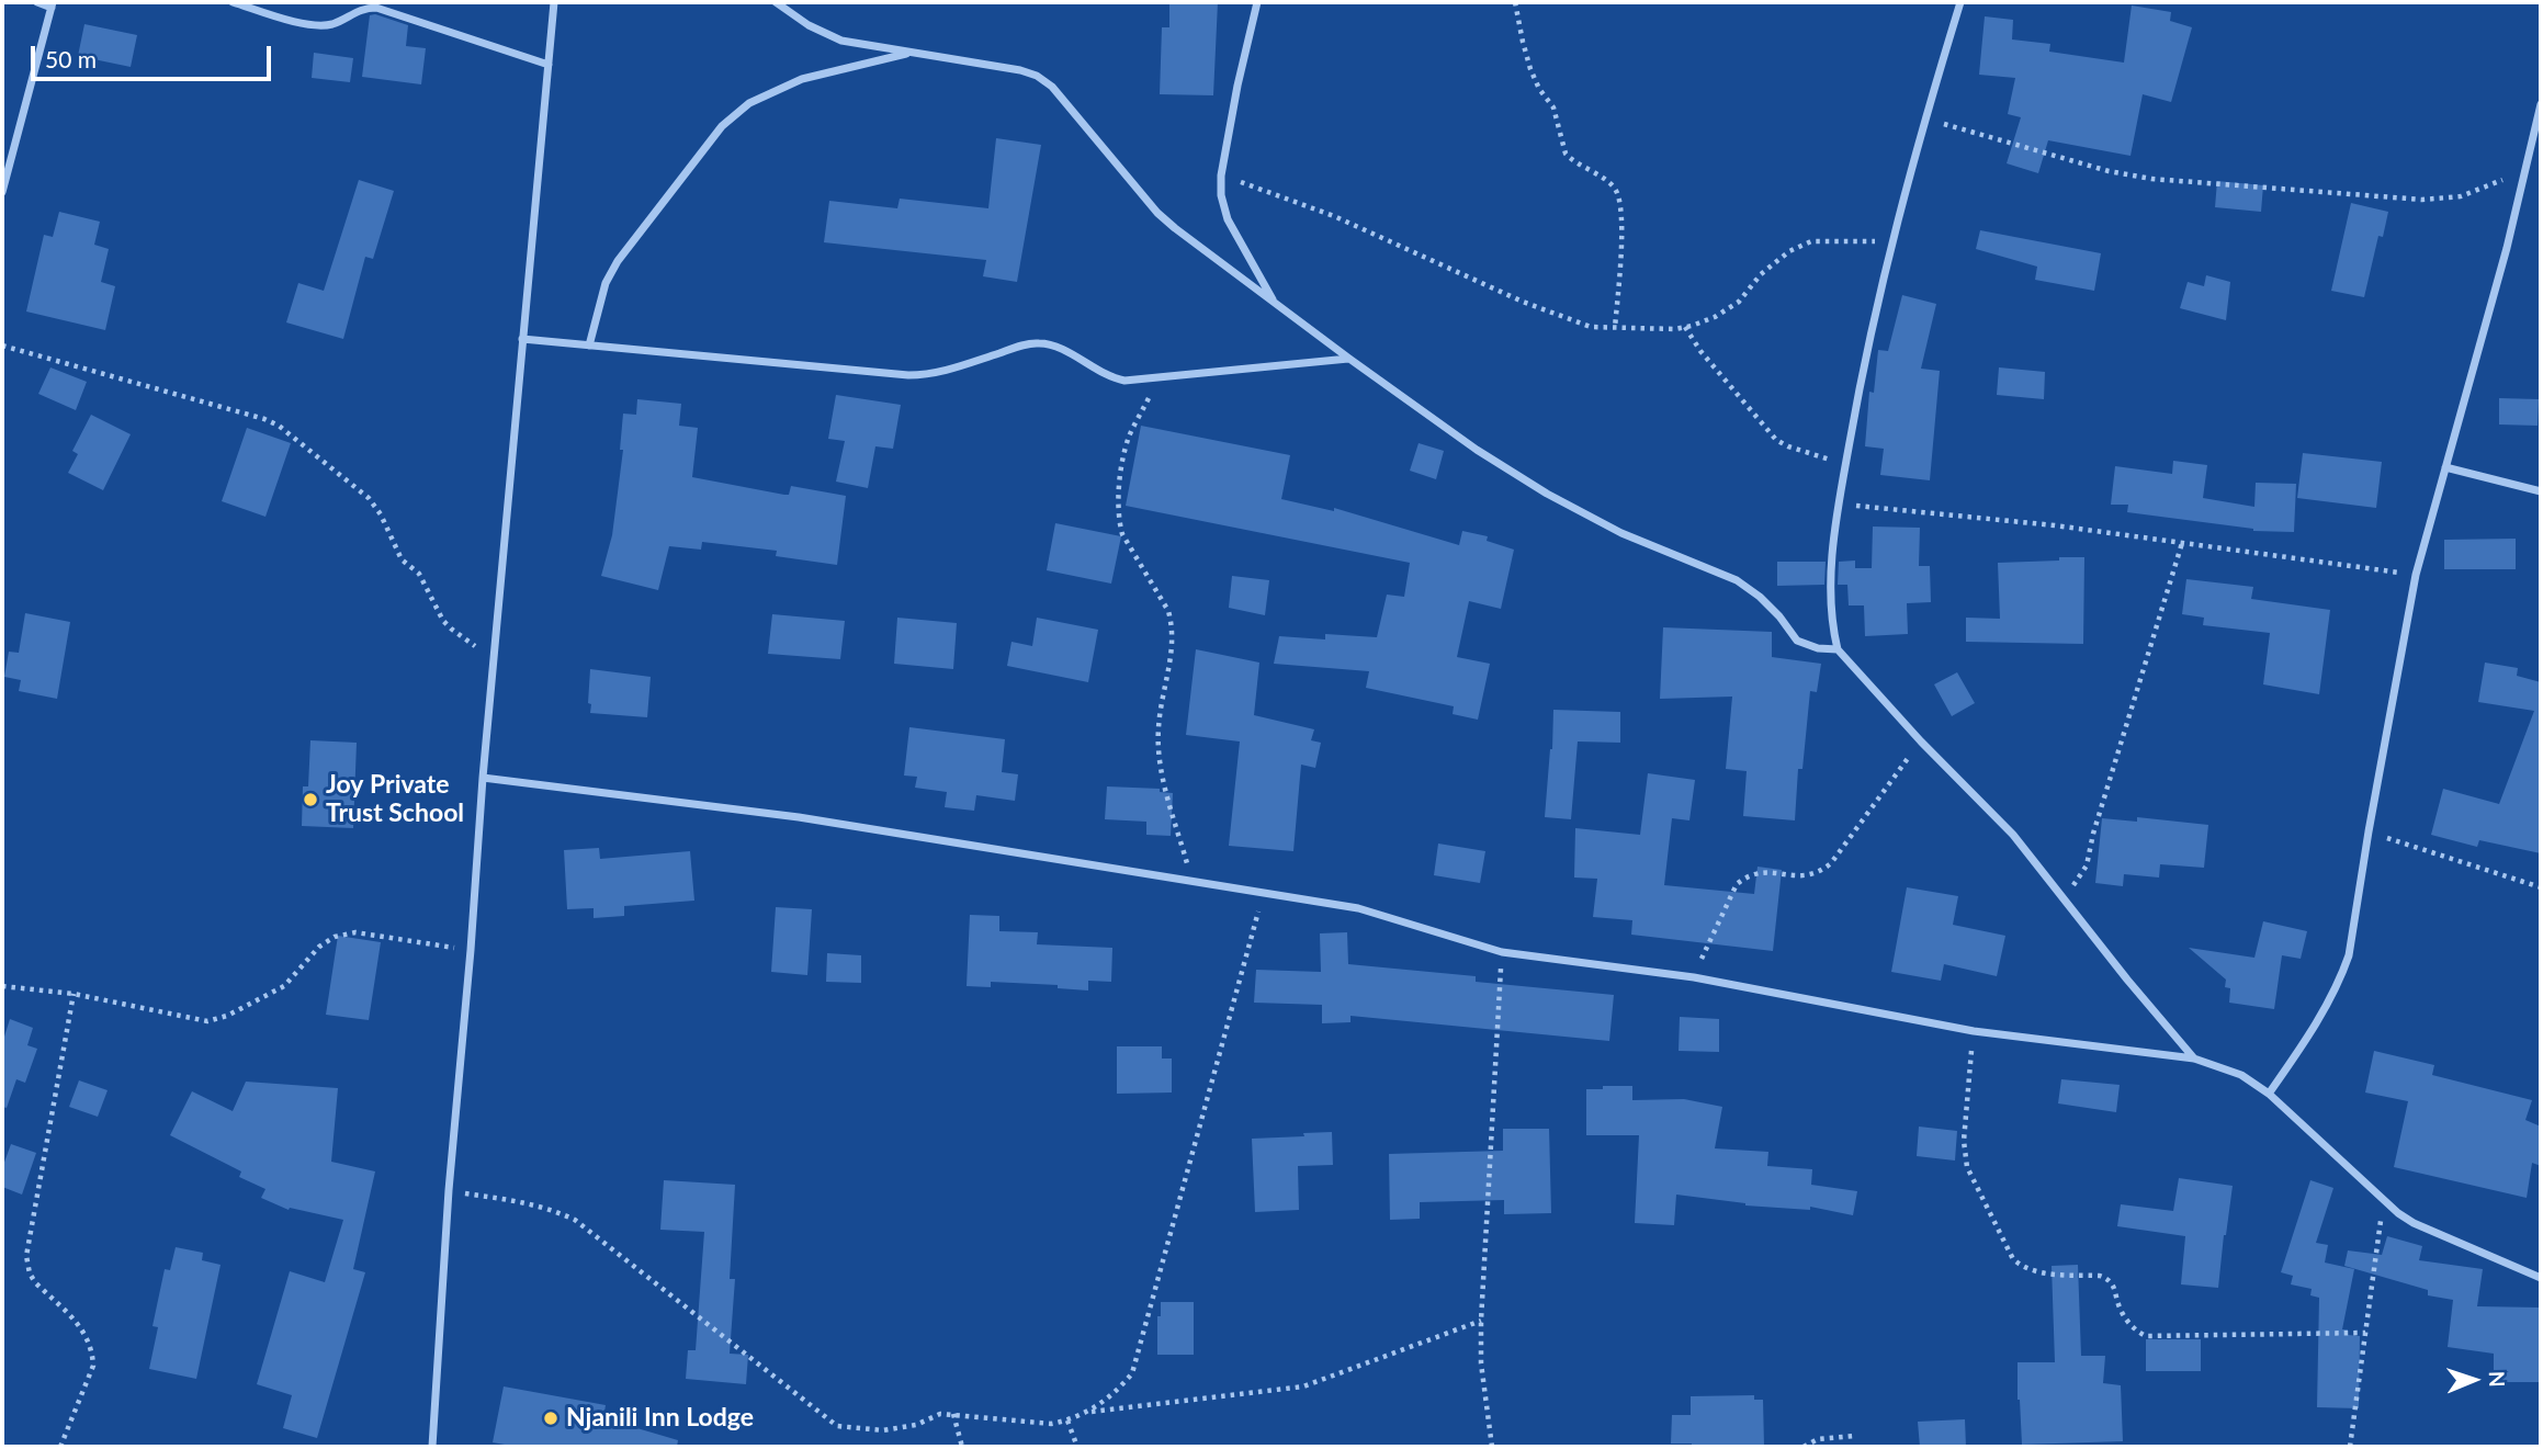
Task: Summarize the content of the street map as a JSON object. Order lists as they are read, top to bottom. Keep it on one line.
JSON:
{"places":["Joy Private Trust School","Njanili Inn Lodge"],"scale_bar":"50 m","north":"right"}
